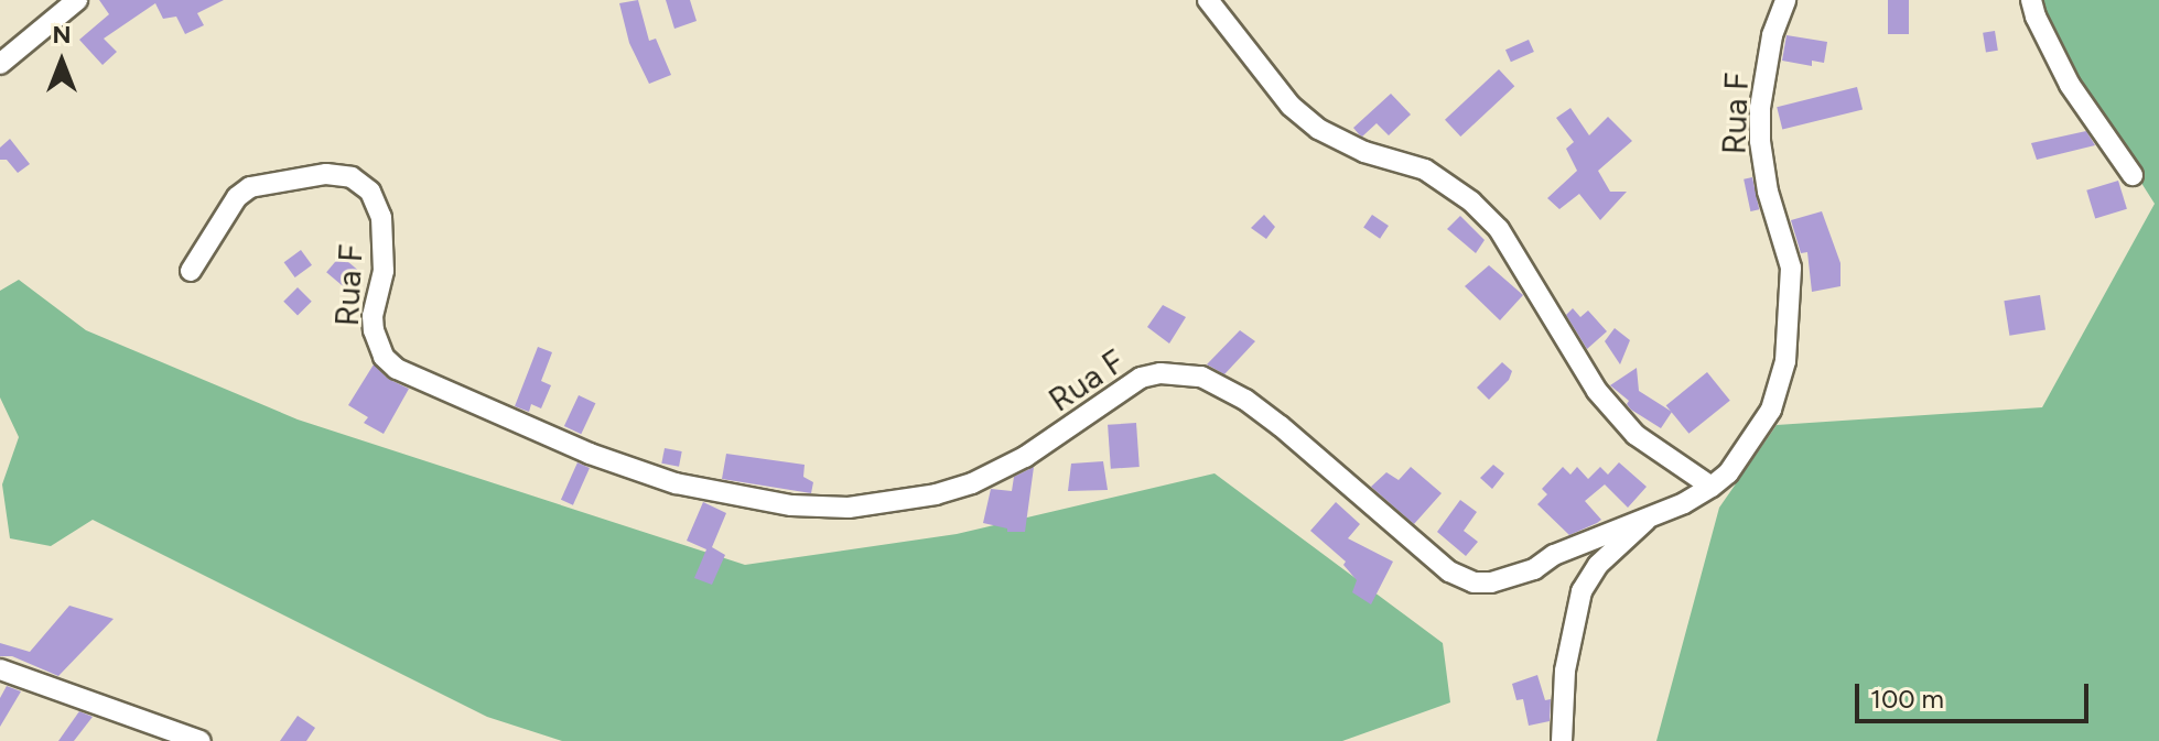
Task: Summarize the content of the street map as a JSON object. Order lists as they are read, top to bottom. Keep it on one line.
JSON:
{"streets":{"street":["Rua F"]},"scale_bar":"100 m","north":"top"}
